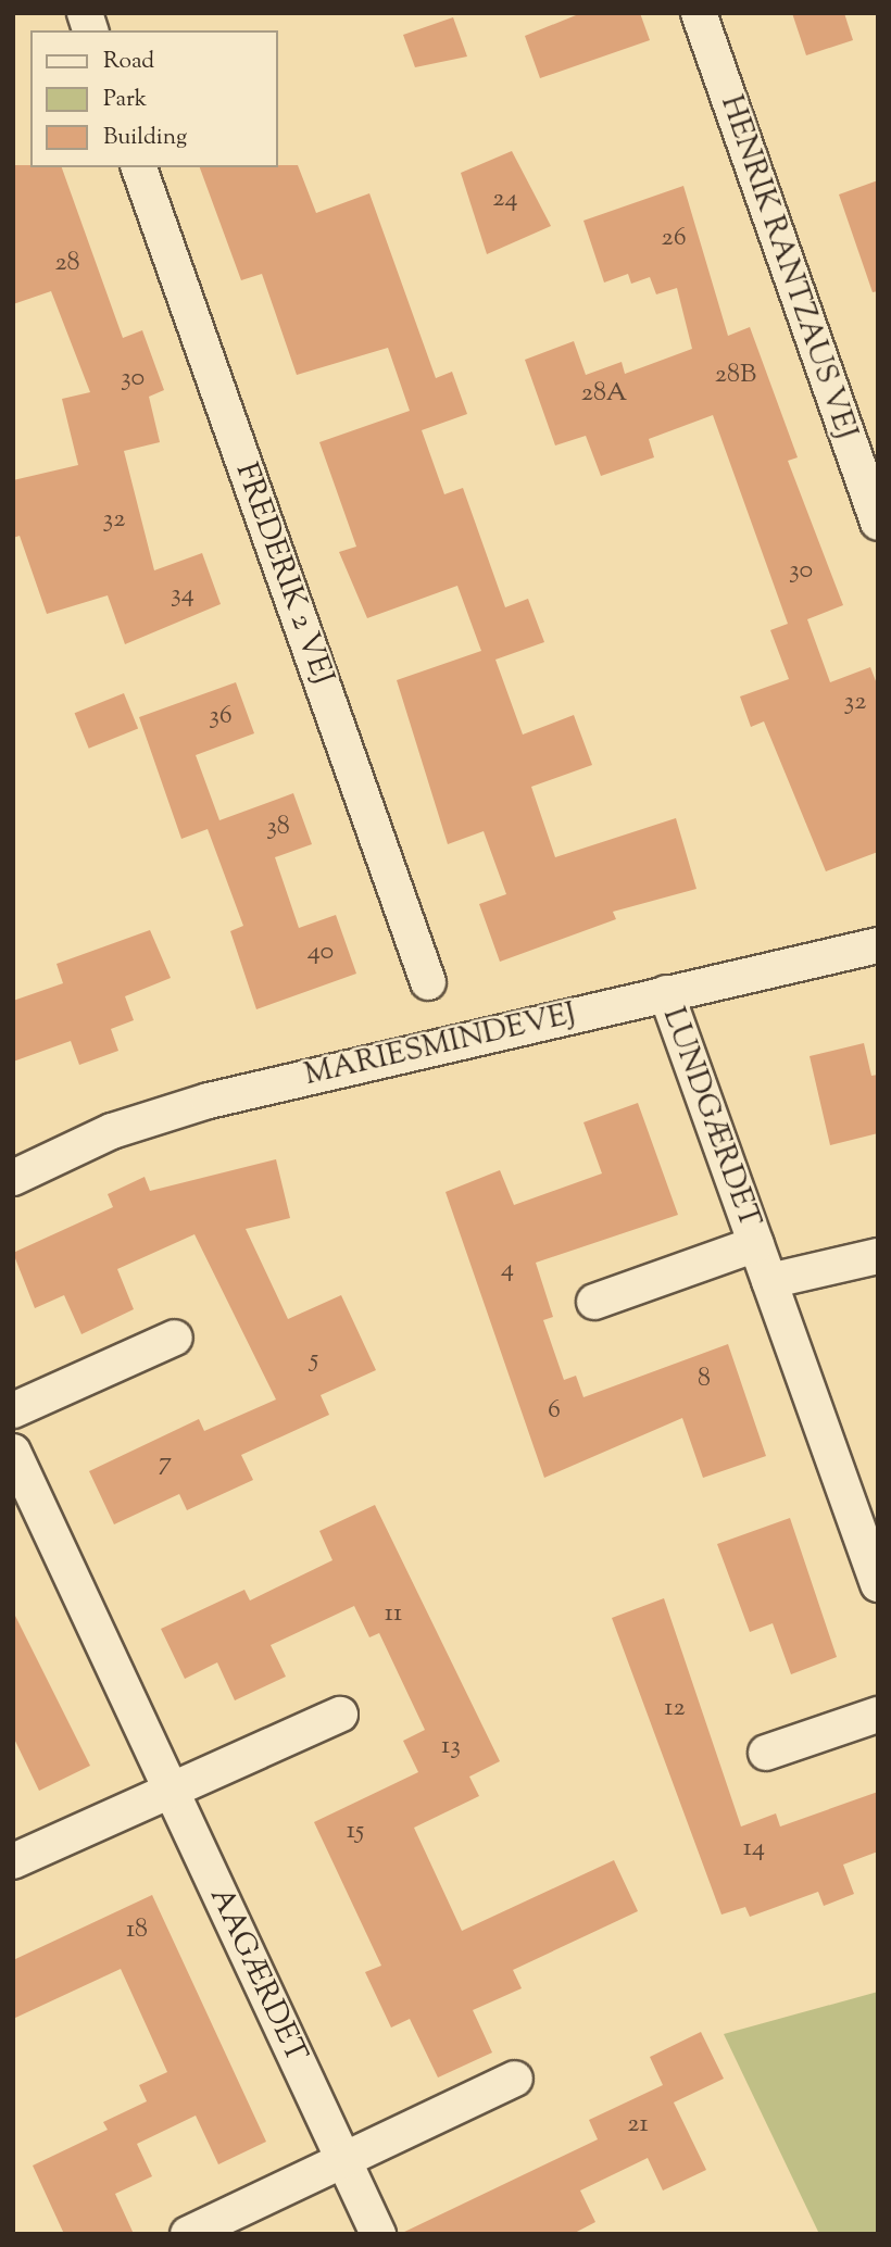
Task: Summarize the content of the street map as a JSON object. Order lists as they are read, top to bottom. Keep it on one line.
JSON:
{"streets":{"street":["HENRIK RANTZAUS VEJ","FREDERIK 2 VEJ","MARIESMINDEVEJ","LUNDGÆRDET","AAGÆRDET"]},"crossings":[["MARIESMINDEVEJ","LUNDGÆRDET"]],"house_numbers":["24","26","28","28B","30","28A","32","30","34","32","36","38","40","4","5","8","6","7","11","12","13","15","14","18","21"],"legend":["Road","Park","Building"]}
